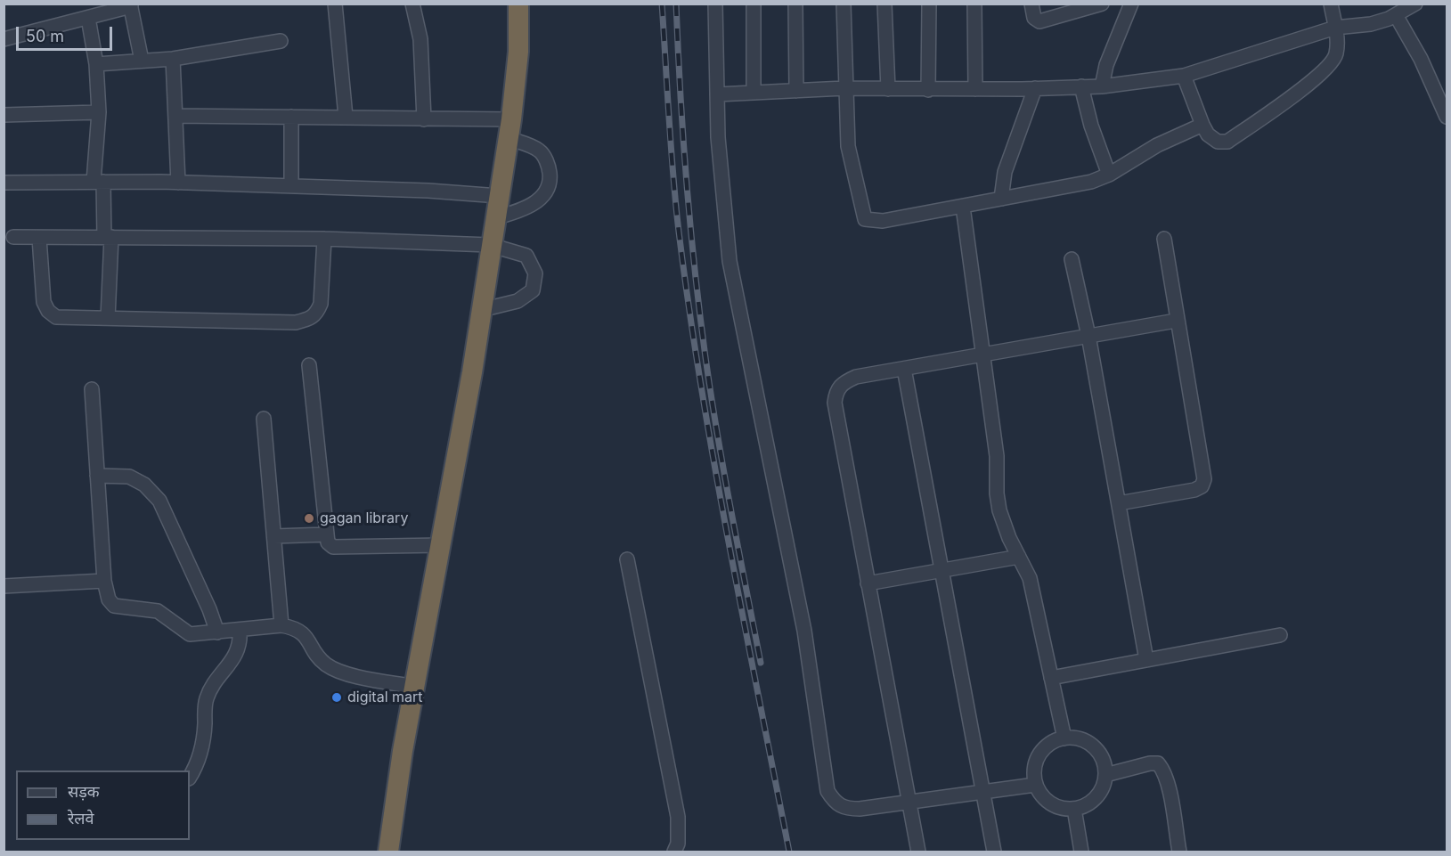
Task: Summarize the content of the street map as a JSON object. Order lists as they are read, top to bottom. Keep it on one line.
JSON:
{"places":["gagan library","digital mart"],"legend":["सड़क","रेलवे"],"scale_bar":"50 m"}
